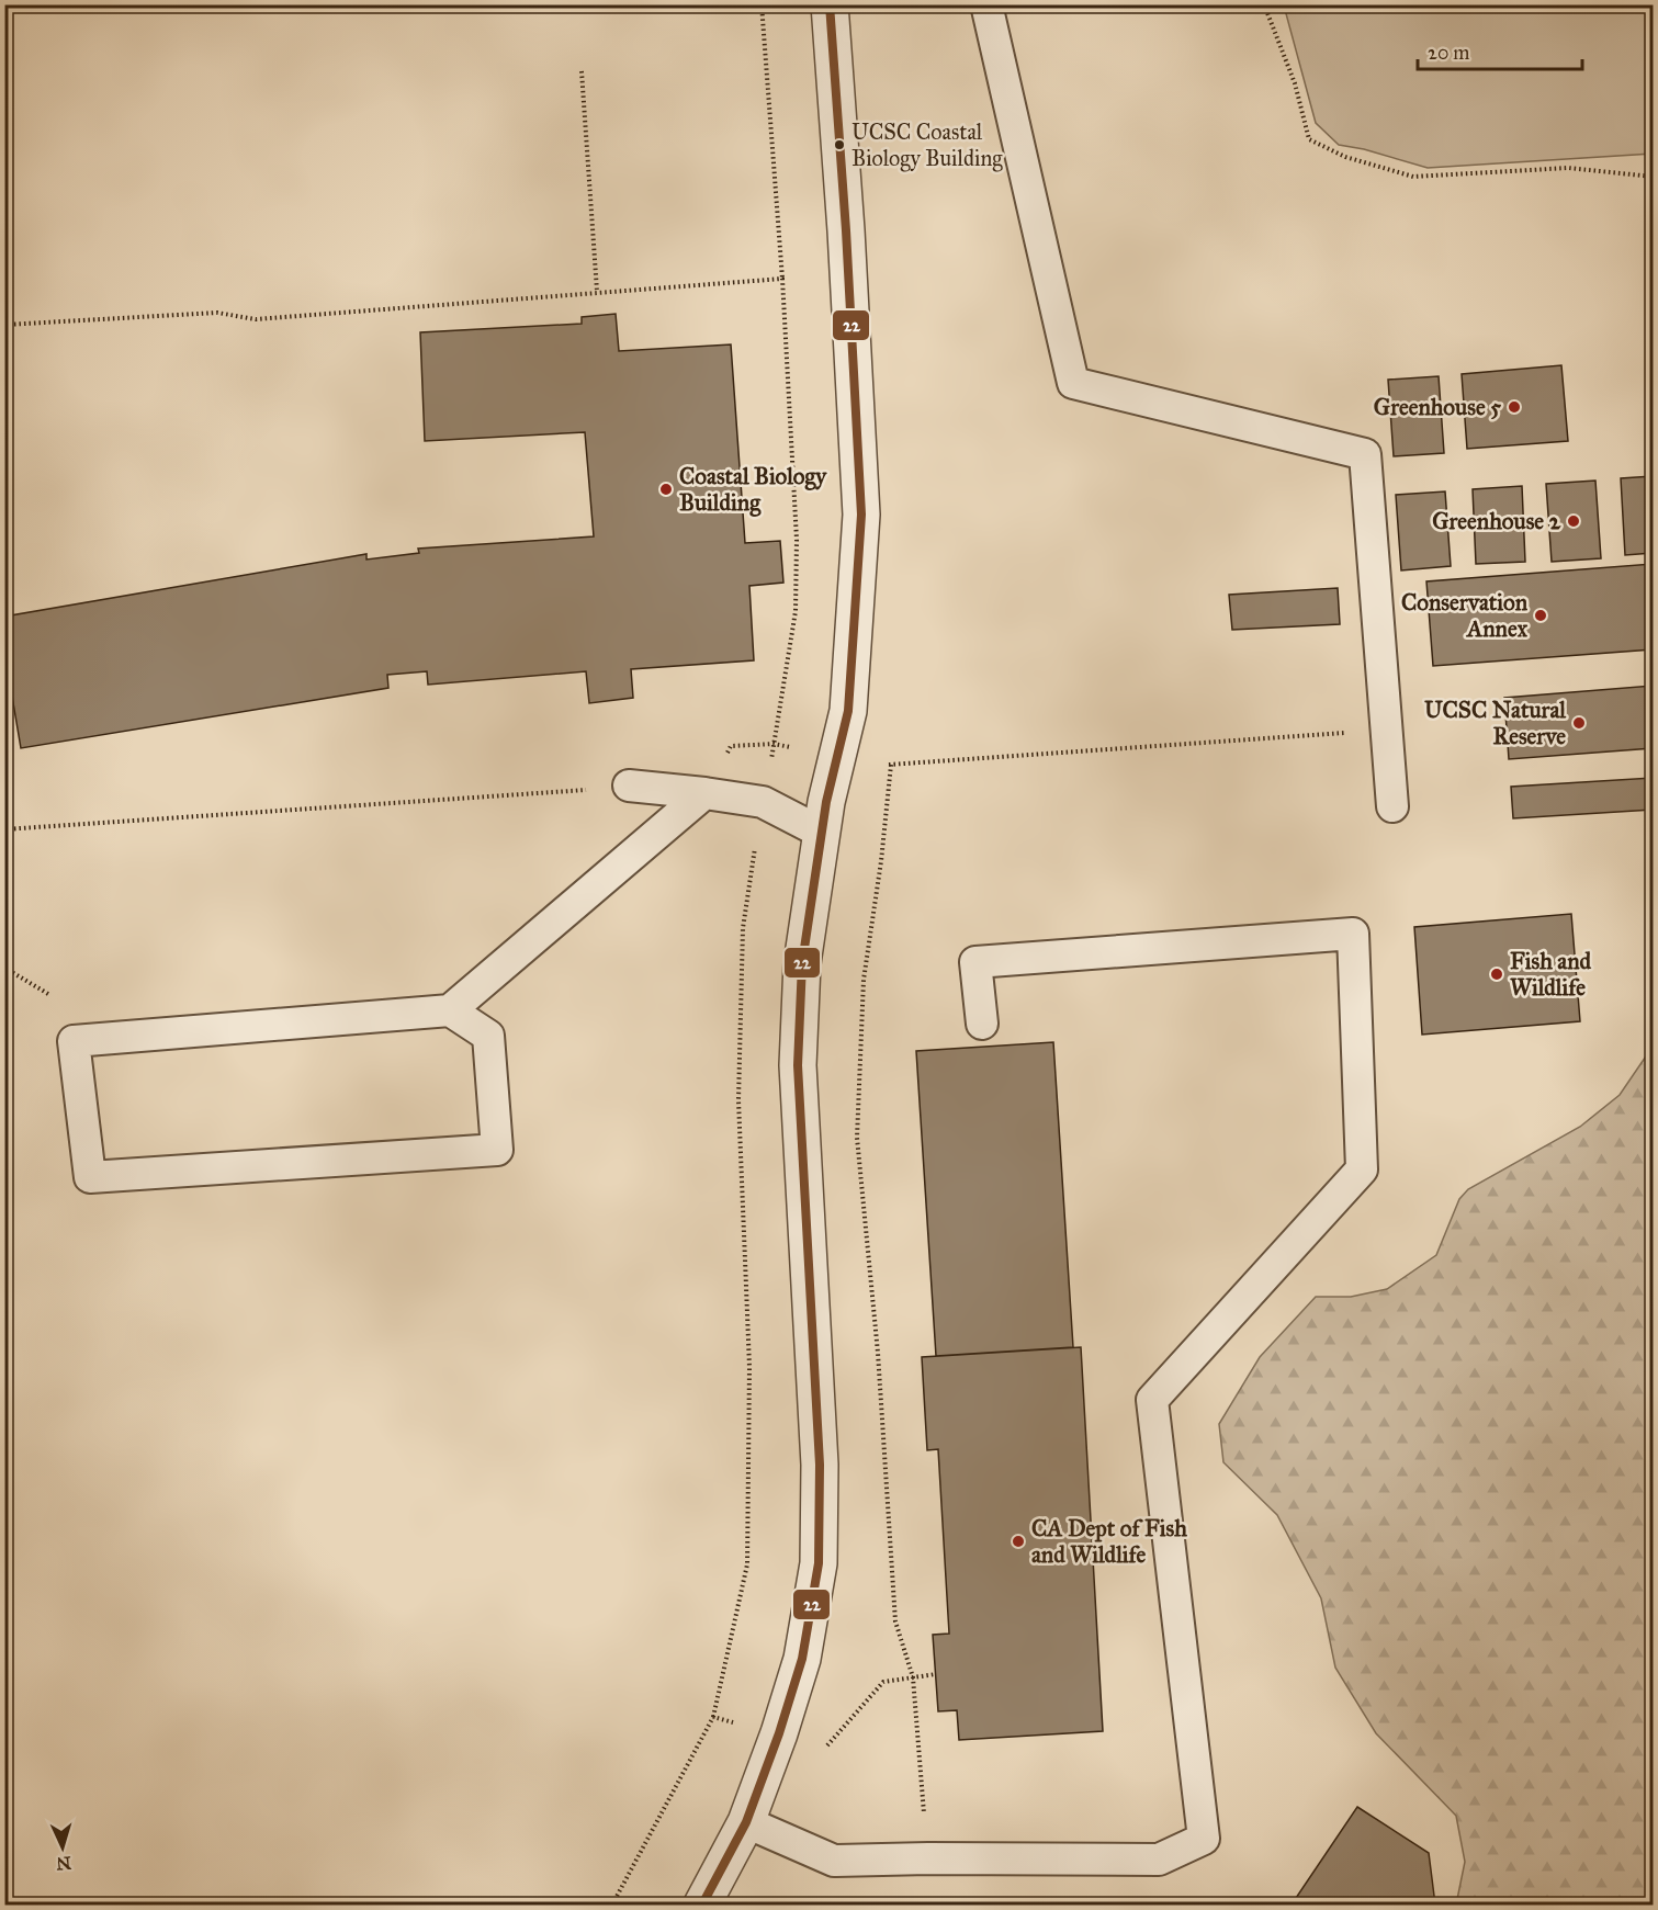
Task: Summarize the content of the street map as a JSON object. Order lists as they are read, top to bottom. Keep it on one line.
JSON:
{"places":["UCSC Coastal Biology Building","Greenhouse 5","Coastal Biology Building","Greenhouse 2","Conservation Annex","UCSC Natural Reserve","Fish and Wildlife","CA Dept of Fish and Wildlife"],"lines":["transit line 22"],"scale_bar":"20 m","north":"bottom"}
